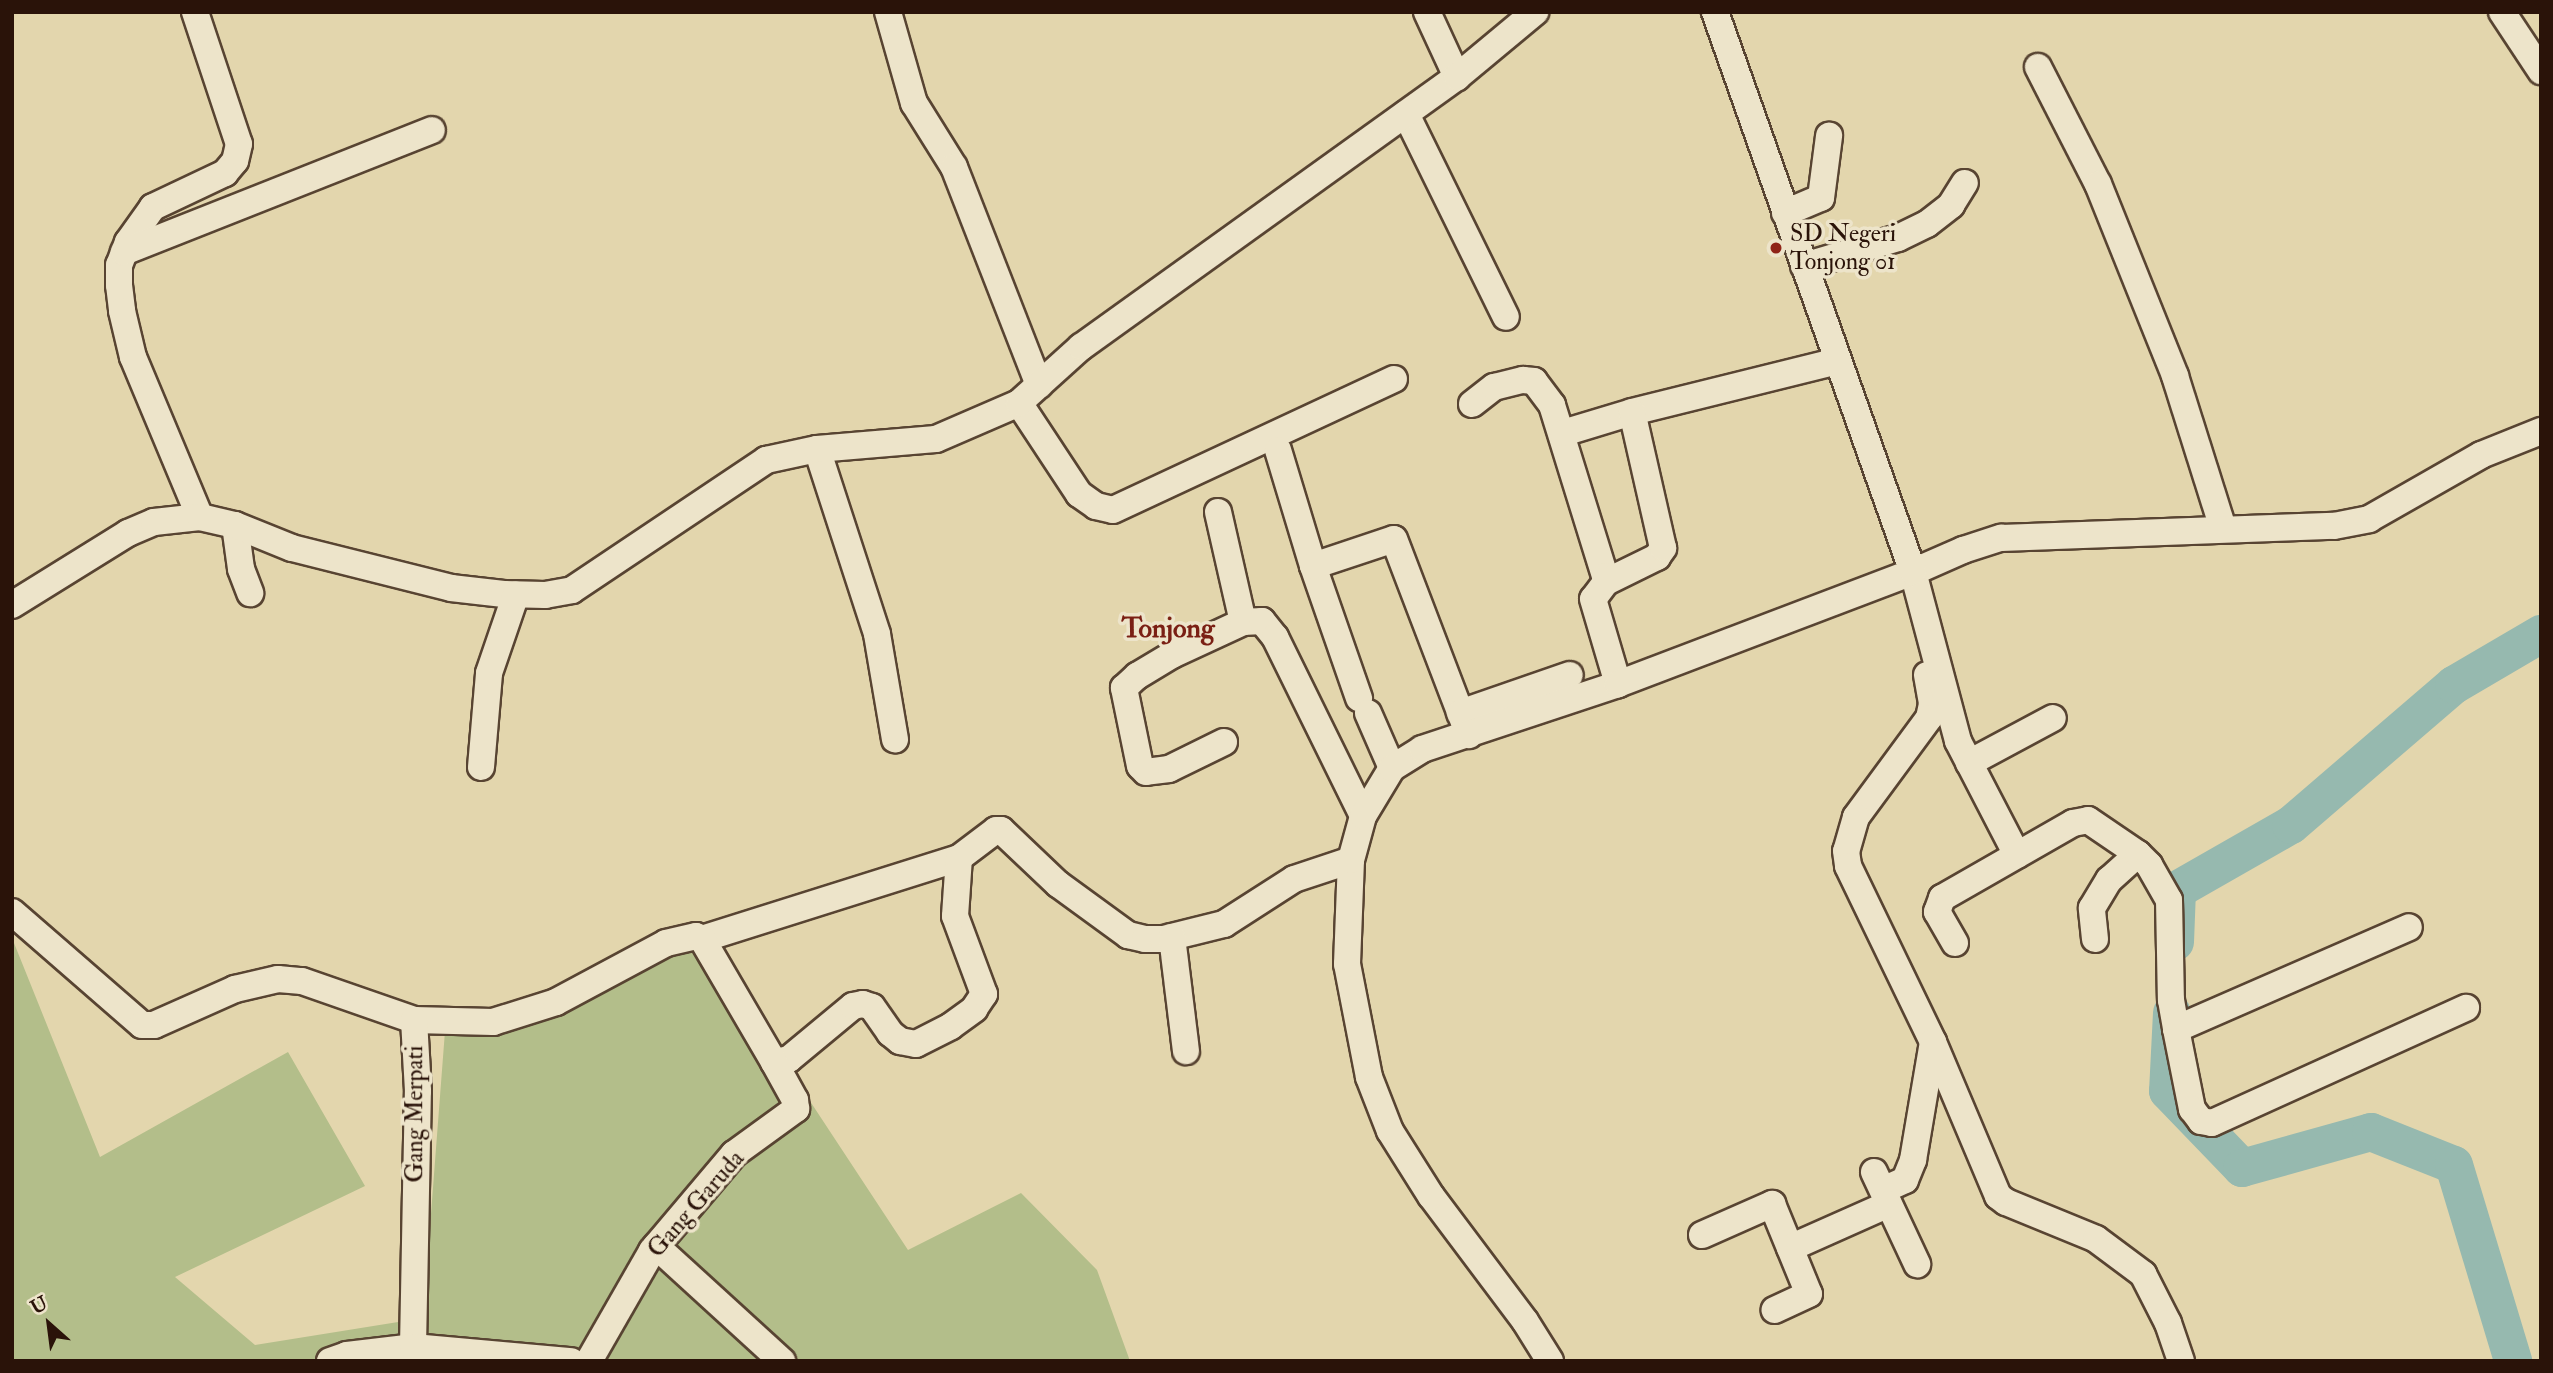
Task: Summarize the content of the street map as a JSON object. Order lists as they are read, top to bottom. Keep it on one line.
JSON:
{"streets":{"street":["Gang Merpati","Gang Garuda"]},"crossings":[["Gang Merpati","Gang Garuda"]],"districts":["Tonjong"],"places":["SD Negeri Tonjong 01"],"north":"top left"}
